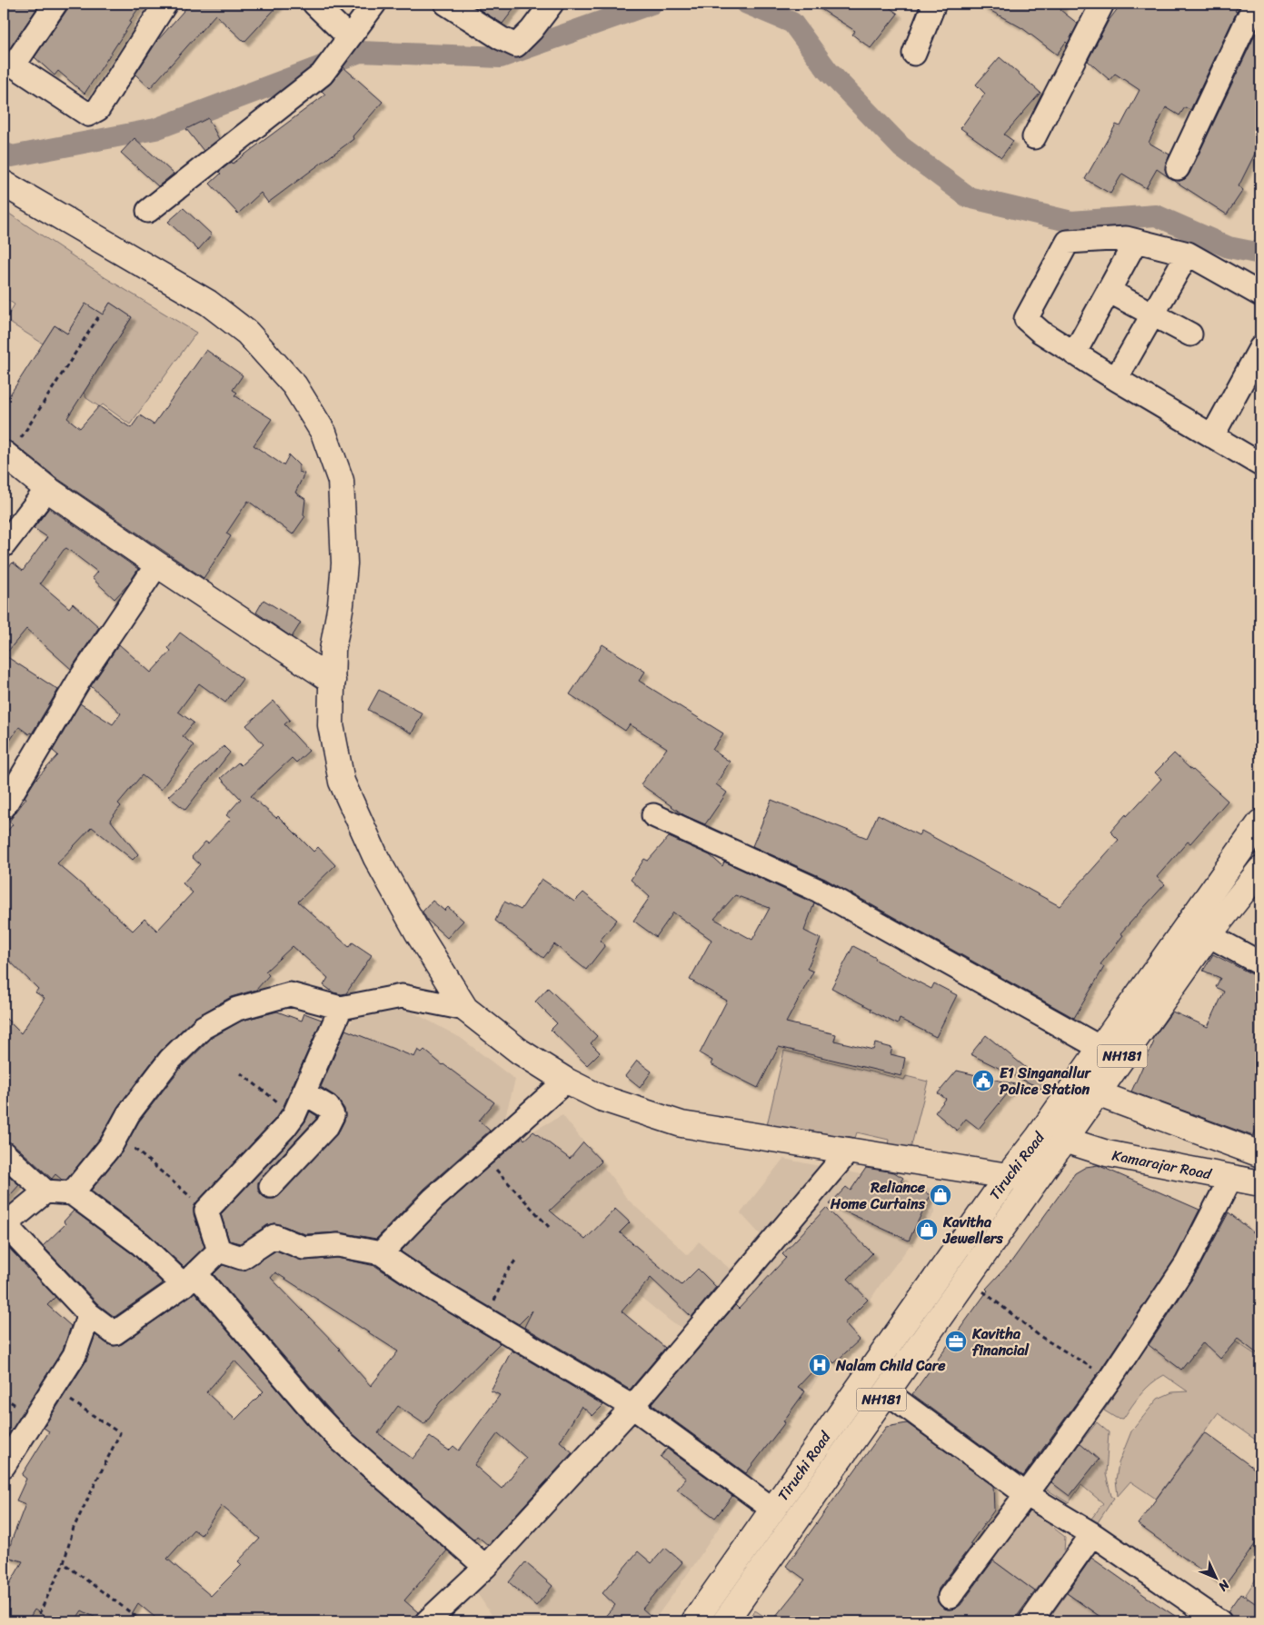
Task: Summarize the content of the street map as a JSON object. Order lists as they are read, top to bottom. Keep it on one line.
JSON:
{"streets":{"main road":["NH181","Kamarajar Road","Tiruchi Road"]},"crossings":[["NH181","Kamarajar Road"],["NH181","Tiruchi Road"]],"places":{"public building":["E1 Singanallur Police Station"],"shop":["Reliance Home Curtains","Kavitha Jewellers"],"office":["Kavitha financial"],"hospital":["Nalam Child Care"]},"north":"bottom right"}
